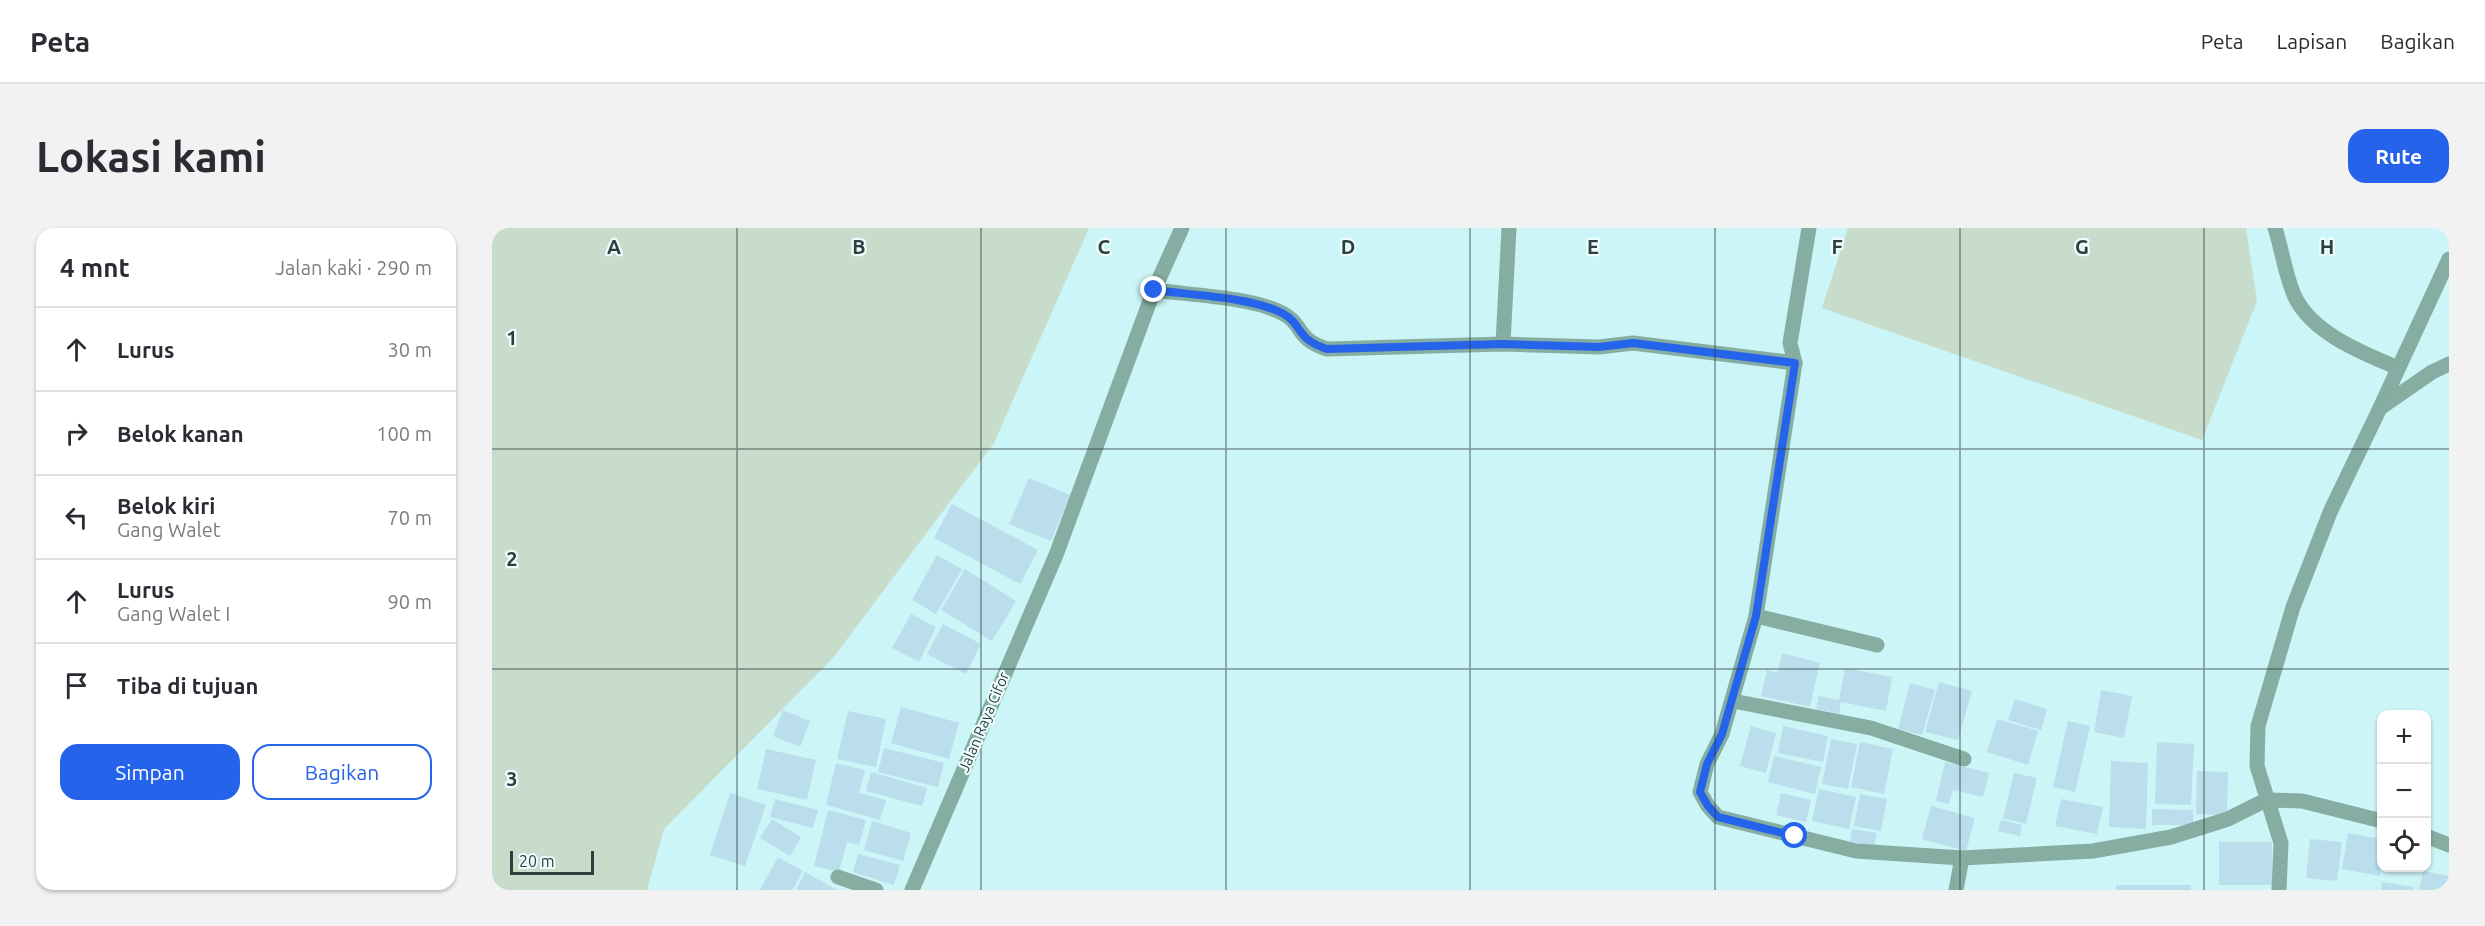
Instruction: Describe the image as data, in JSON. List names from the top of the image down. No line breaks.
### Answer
{"streets":{"street":["Jalan Raya Cifor"]},"scale_bar":"20 m","page":{"header":"Peta","nav":["Peta","Lapisan","Bagikan"],"buttons":["Rute",["Simpan","Bagikan"]],"title":"Lokasi kami","heading":["4 mnt","Jalan kaki · 290 m"],"list":[["Lurus","30 m"],["Belok kanan","100 m"],["Belok kiri","Gang Walet","70 m"],["Lurus","Gang Walet I","90 m"],"Tiba di tujuan"],"map_buttons":["+","−"],"scale":"20 m"},"grid":{"columns":["A","B","C","D","E","F","G","H"],"rows":["1","2","3"]}}
